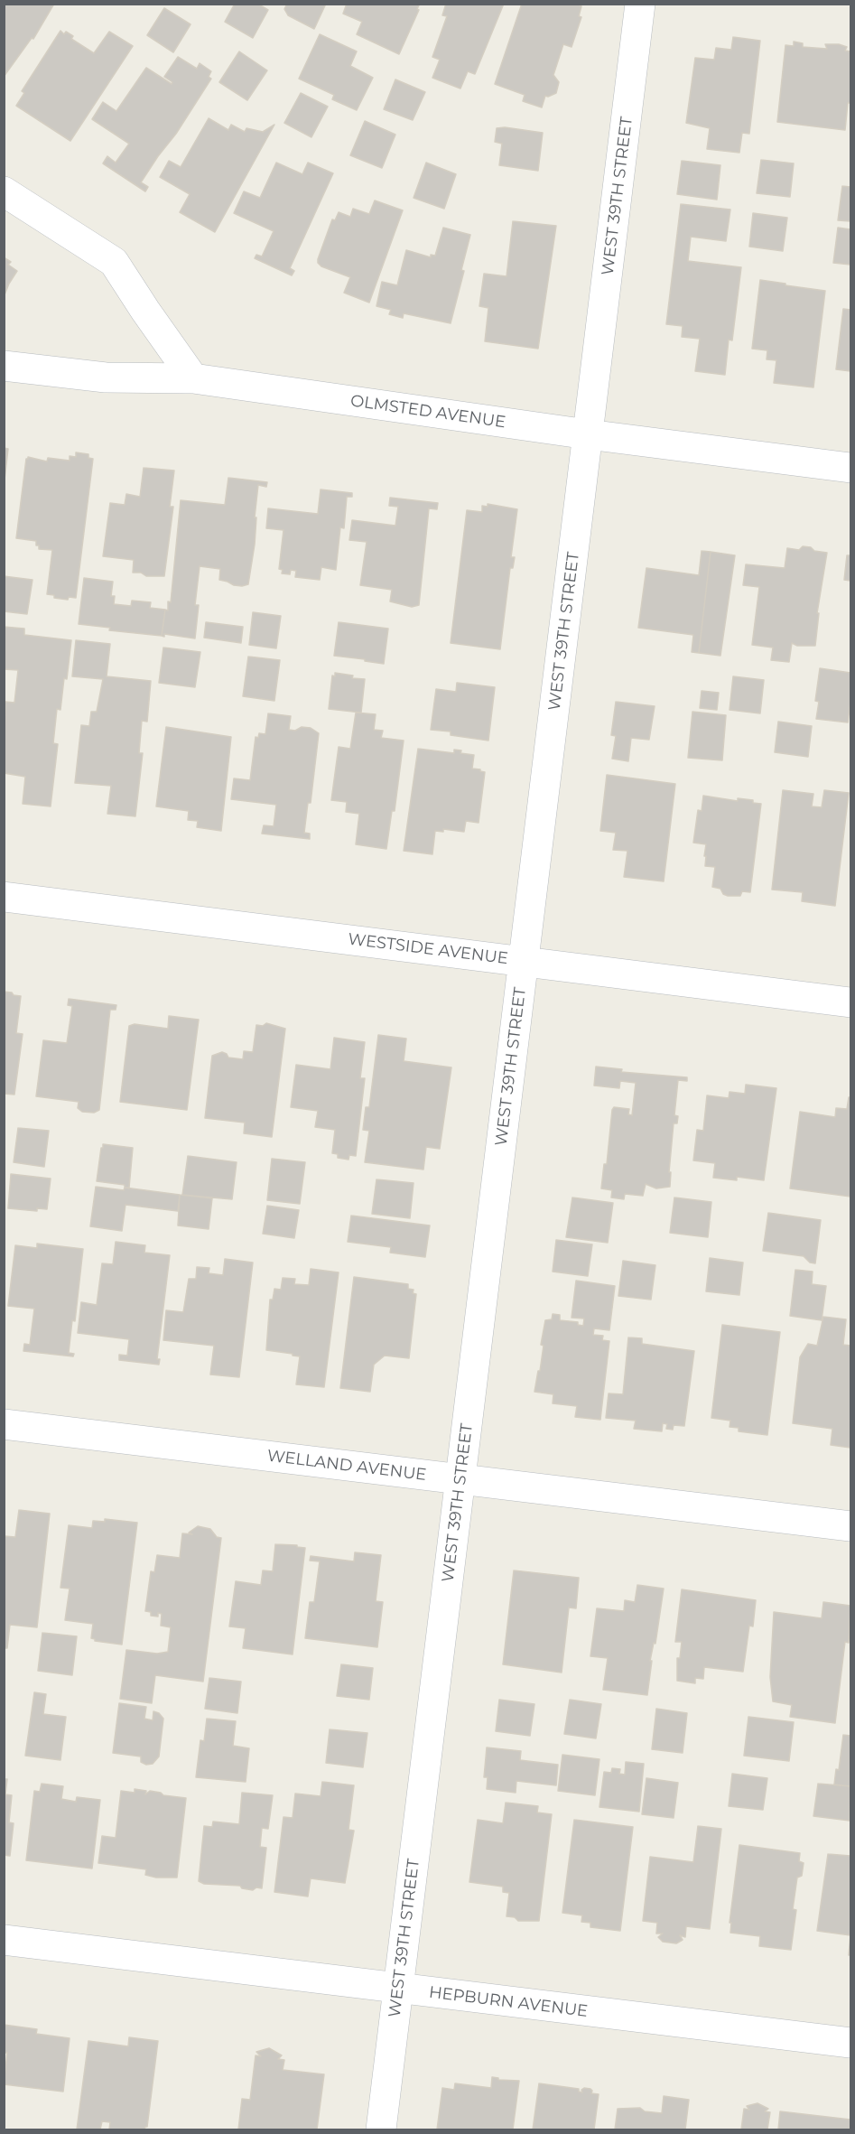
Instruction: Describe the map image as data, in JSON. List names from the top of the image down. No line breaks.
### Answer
{"streets":{"street":["WEST 39TH STREET","OLMSTED AVENUE","WESTSIDE AVENUE","WELLAND AVENUE","HEPBURN AVENUE"]},"crossings":[["WEST 39TH STREET","OLMSTED AVENUE"],["WEST 39TH STREET","WESTSIDE AVENUE"],["WEST 39TH STREET","WELLAND AVENUE"],["WEST 39TH STREET","HEPBURN AVENUE"]]}
